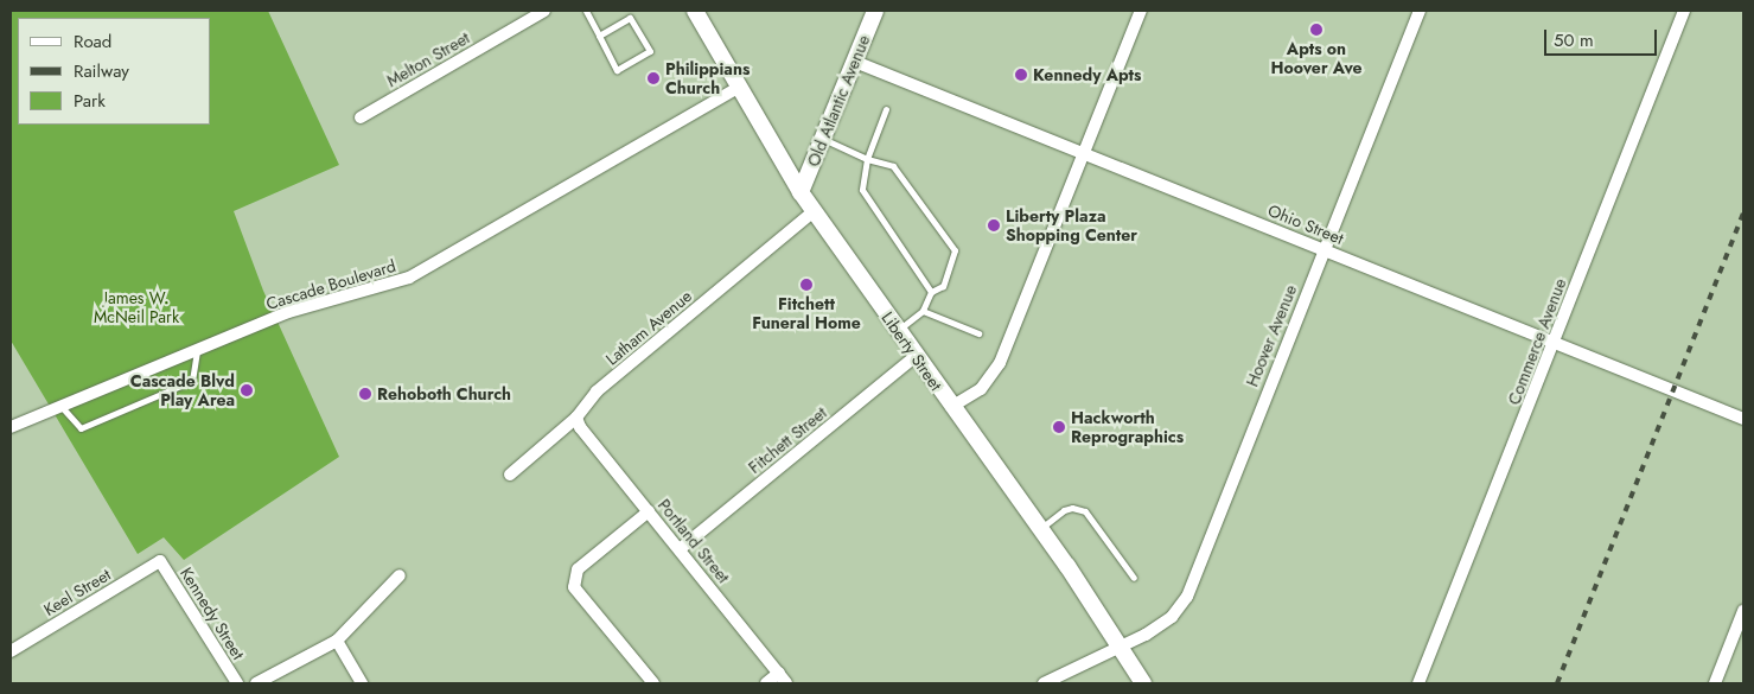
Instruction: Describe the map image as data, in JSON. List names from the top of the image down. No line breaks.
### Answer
{"streets":{"main road":["Old Atlantic Avenue","Liberty Street"],"street":["Melton Street","Ohio Street","Cascade Boulevard","Latham Avenue","Hoover Avenue","Commerce Avenue","Fitchett Street","Portland Street","Keel Street","Kennedy Street"]},"crossings":[["Old Atlantic Avenue","Ohio Street"],["Old Atlantic Avenue","Liberty Street"],["Ohio Street","Hoover Avenue"],["Ohio Street","Commerce Avenue"],["Cascade Boulevard","Liberty Street"],["Latham Avenue","Liberty Street"],["Latham Avenue","Portland Street"],["Hoover Avenue","Liberty Street"],["Liberty Street","Fitchett Street"],["Fitchett Street","Portland Street"],["Keel Street","Kennedy Street"]],"parks":["James W. McNeil Park"],"places":["Apts on Hoover Ave","Kennedy Apts","Philippians Church","Liberty Plaza Shopping Center","Fitchett Funeral Home","Cascade Blvd Play Area","Rehoboth Church","Hackworth Reprographics"],"legend":["Road","Railway","Park"],"scale_bar":"50 m"}
